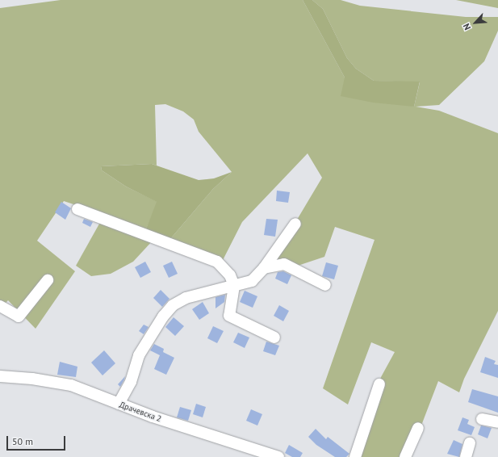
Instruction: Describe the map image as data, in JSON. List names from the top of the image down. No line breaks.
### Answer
{"streets":{"street":["Драчевска 2"]},"scale_bar":"50 m","north":"bottom left"}
